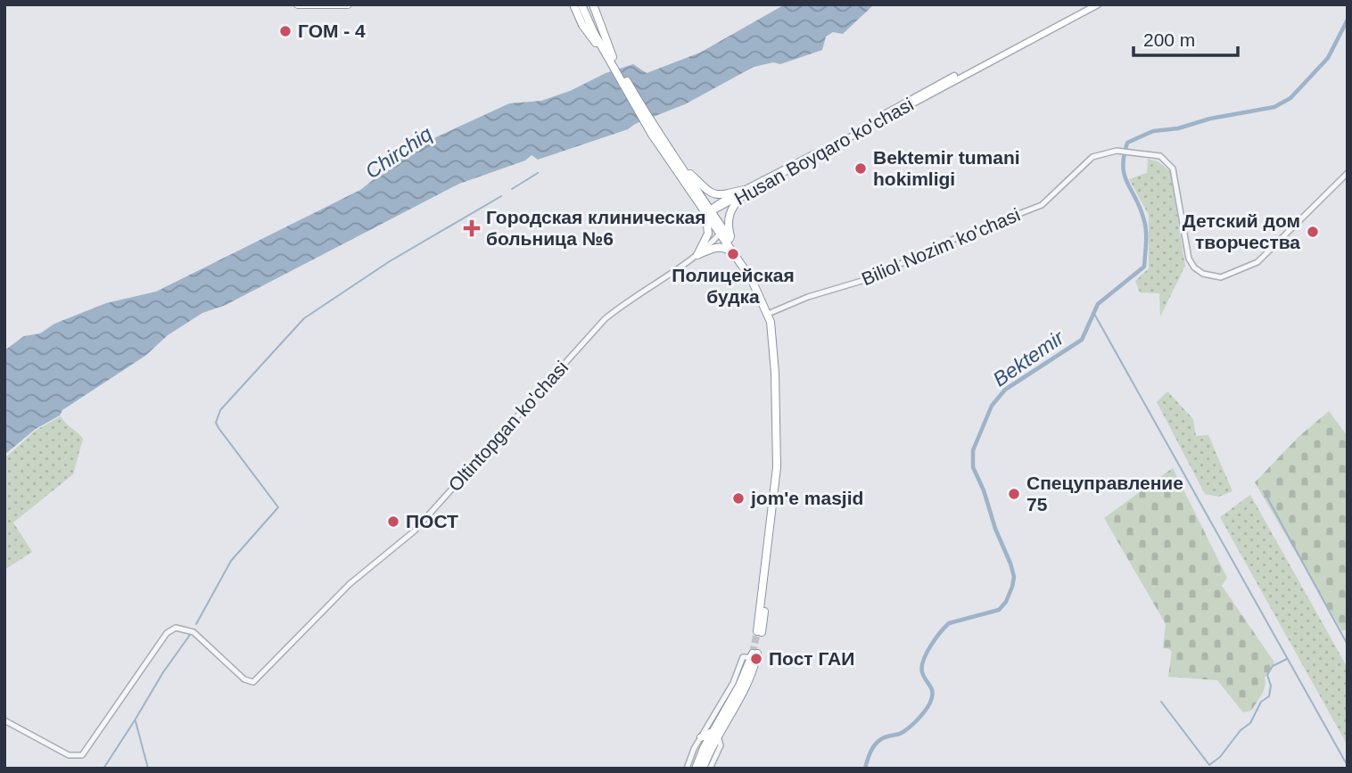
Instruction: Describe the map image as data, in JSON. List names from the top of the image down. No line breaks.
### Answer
{"streets":{"main road":["Husan Boyqaro ko'chasi"],"street":["Biliol Nozim ko'chasi","Oltintopgan ko'chasi"]},"water":["Chirchiq","Bektemir"],"places":{"other":["ГОМ - 4","Bektemir tumani hokimligi","Детcкий дом творчества","Полицейская будка","Спецуправление 75","jom'e masjid","ПОСТ","Пост ГАИ"],"health":["Городская клиническая больница №6"]},"scale_bar":"200 m"}
